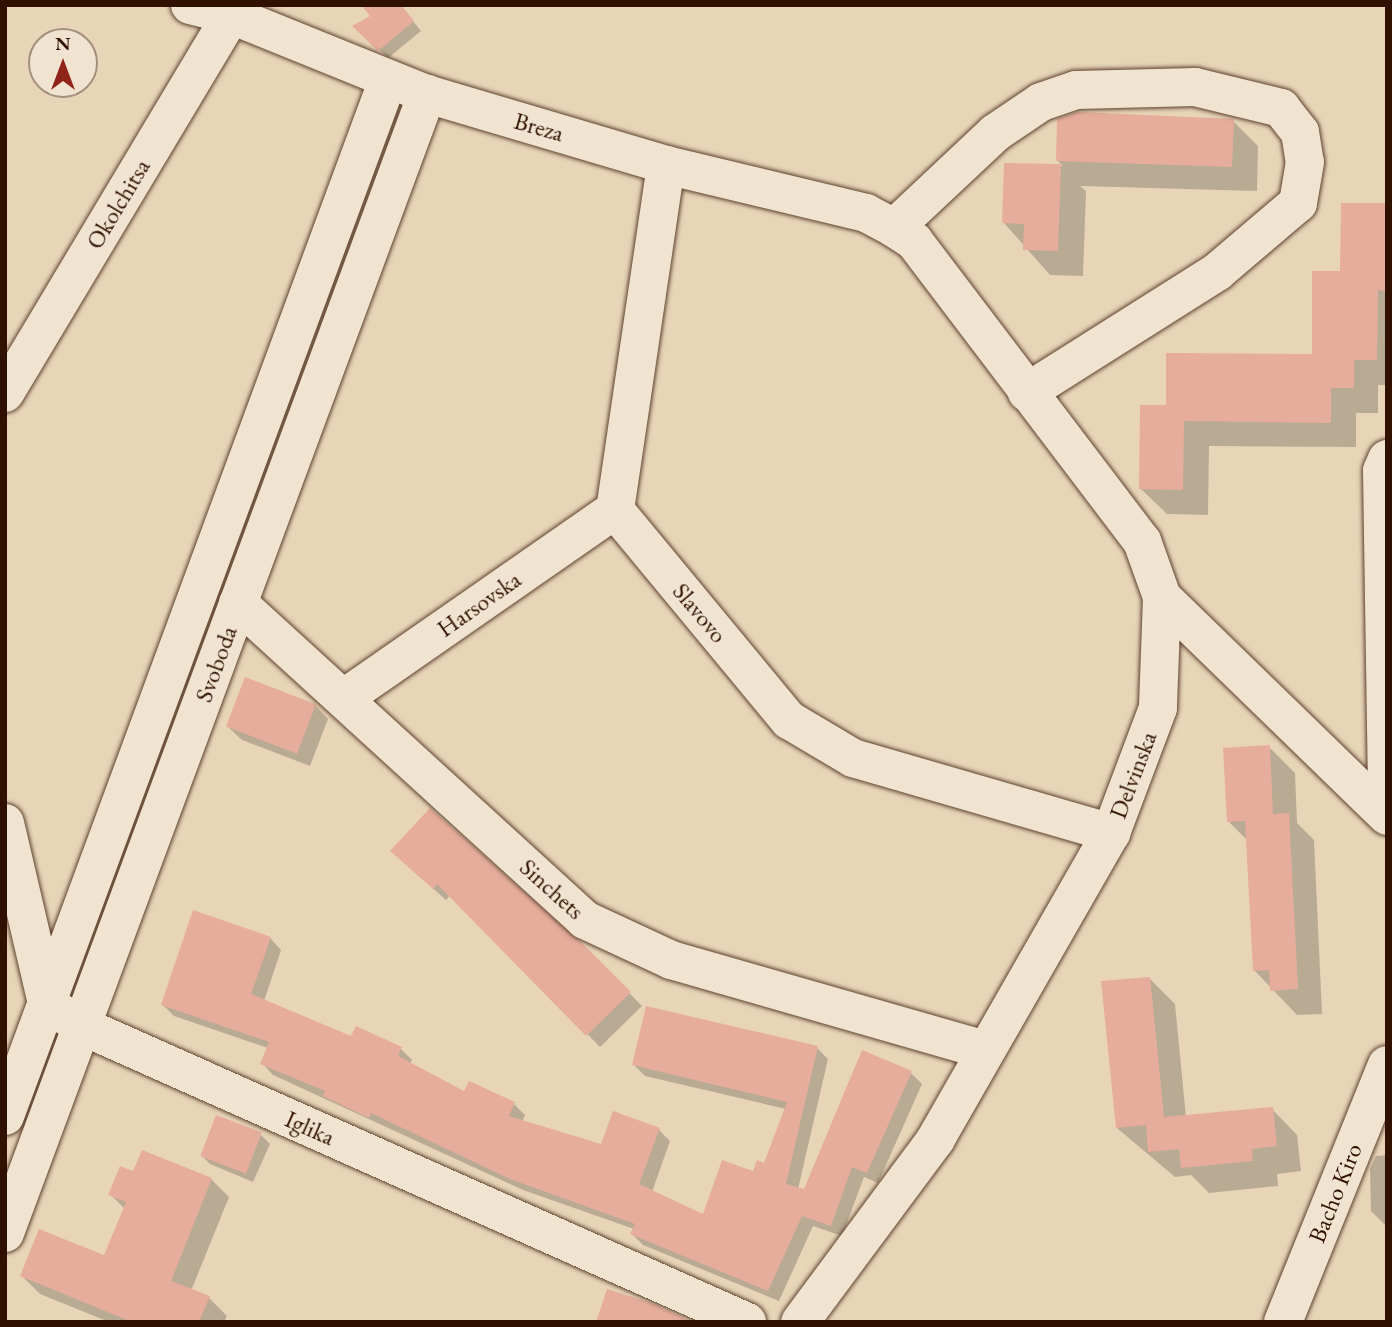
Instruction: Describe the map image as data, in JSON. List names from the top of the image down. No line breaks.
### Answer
{"streets":{"street":["Breza","Okolchitsa","Harsovska","Slavovo","Svoboda","Delvinska","Sinchets","Iglika","Bacho Kiro"]},"crossings":[["Breza","Okolchitsa"],["Breza","Svoboda"],["Breza","Delvinska"],["Harsovska","Slavovo"],["Harsovska","Sinchets"],["Slavovo","Delvinska"],["Svoboda","Sinchets"],["Svoboda","Iglika"],["Delvinska","Sinchets"]],"north":"top"}
